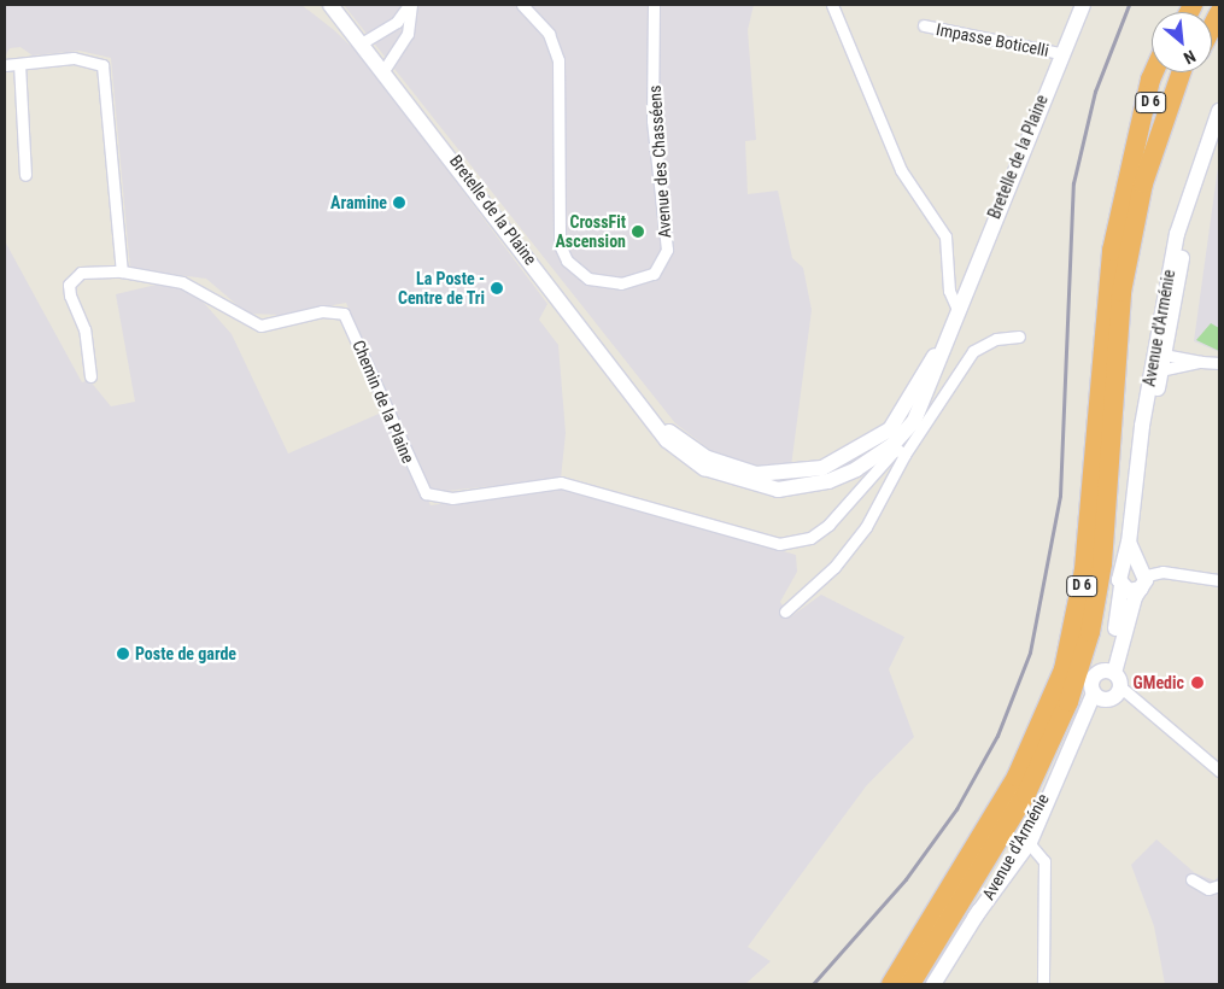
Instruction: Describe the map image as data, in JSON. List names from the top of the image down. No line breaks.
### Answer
{"streets":{"highway":["D 6"],"main road":["Bretelle de la Plaine","Avenue d'Arménie"],"street":["Impasse Boticelli","Avenue des Chasséens","Chemin de la Plaine"]},"crossings":[["Impasse Boticelli","Bretelle de la Plaine"],["Bretelle de la Plaine","Chemin de la Plaine"]],"places":["Aramine","CrossFit Ascension","La Poste - Centre de Tri","Poste de garde","GMedic"],"north":"bottom right"}
